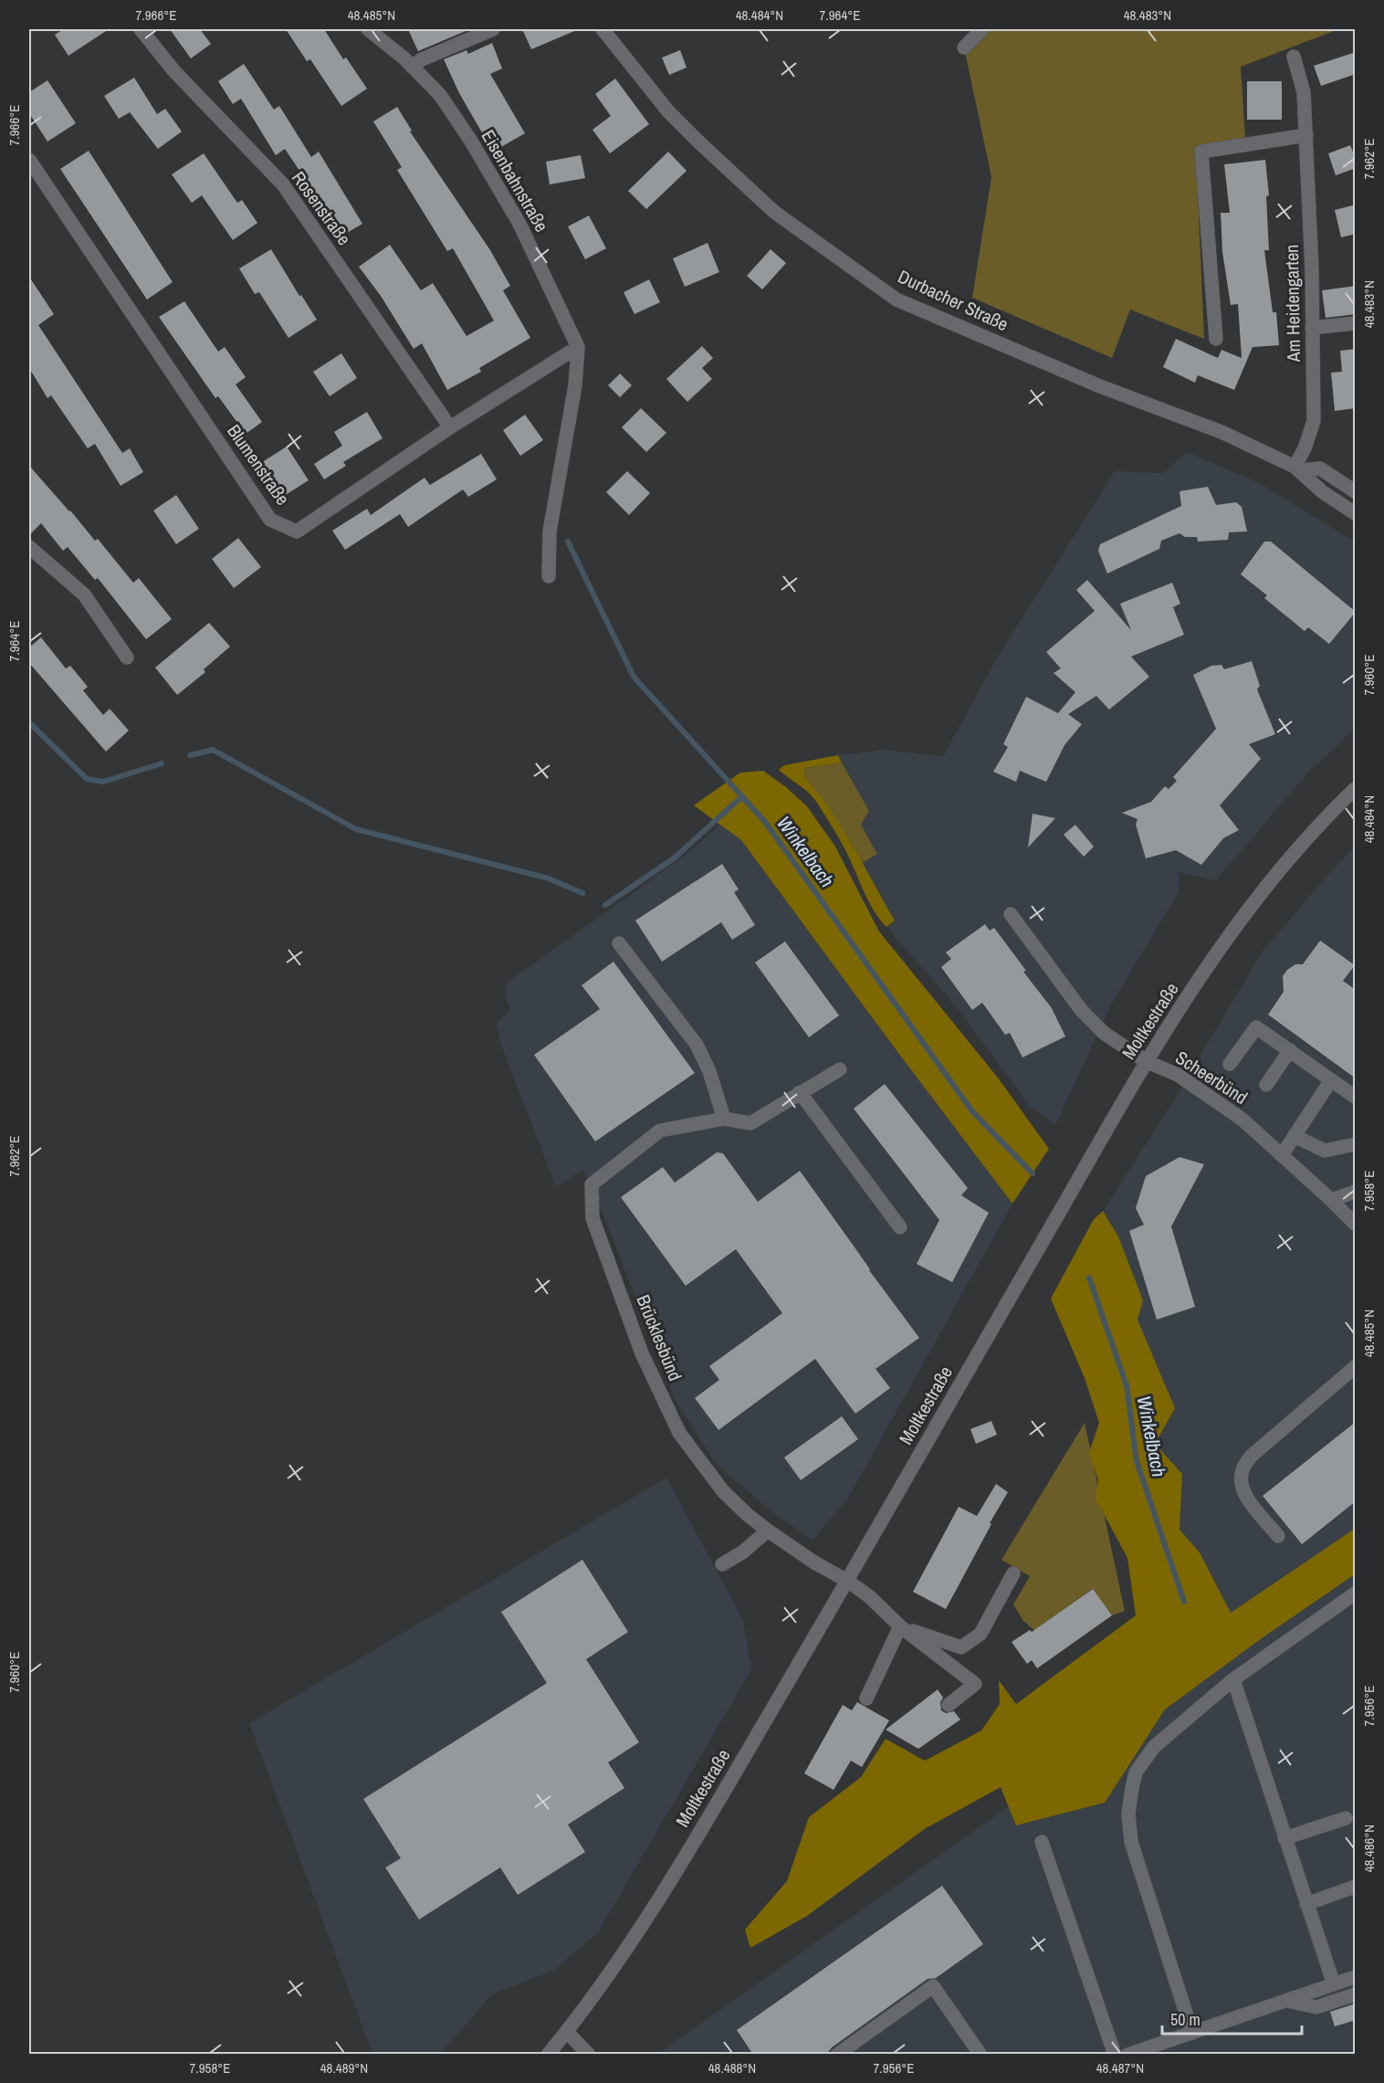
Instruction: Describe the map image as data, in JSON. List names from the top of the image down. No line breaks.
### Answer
{"streets":{"street":["Eisenbahnstraße","Rosenstraße","Durbacher Straße","Am Heidengarten","Blumenstraße","Moltkestraße","Scheerbünd","Brücklesbünd"]},"crossings":[["Eisenbahnstraße","Blumenstraße"],["Rosenstraße","Blumenstraße"],["Durbacher Straße","Am Heidengarten"],["Moltkestraße","Scheerbünd"],["Moltkestraße","Brücklesbünd"]],"water":["Winkelbach"],"scale_bar":"50 m","coordinates":["7.966°E","48.485°N","48.484°N","7.964°E","48.483°N","7.962°E","7.960°E","7.958°E","7.956°E","48.486°N","48.489°N","48.488°N","48.487°N"]}
